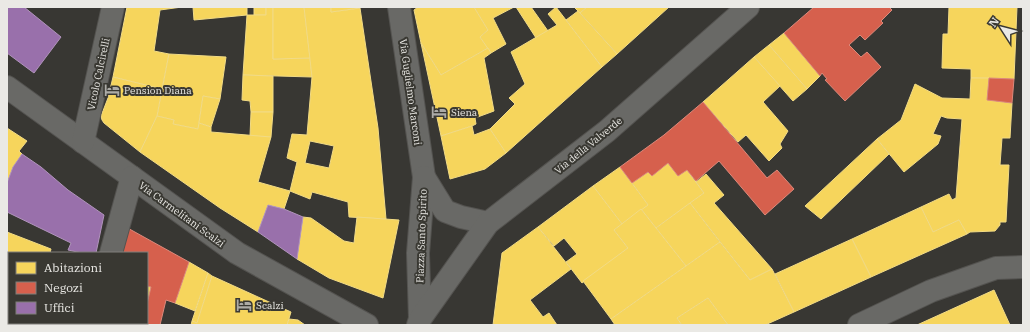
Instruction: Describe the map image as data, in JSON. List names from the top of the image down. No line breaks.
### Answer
{"streets":{"street":["Vicolo Calcirelli","Via Guglielmo Marconi","Via della Valverde","Via Carmelitani Scalzi","Piazza Santo Spirito"]},"crossings":[["Vicolo Calcirelli","Via Carmelitani Scalzi"],["Via Guglielmo Marconi","Piazza Santo Spirito"],["Via della Valverde","Piazza Santo Spirito"]],"places":{"hotel":["Pension Diana","Siena","Scalzi"]},"legend":["Abitazioni","Negozi","Uffici"],"north":"top left"}
